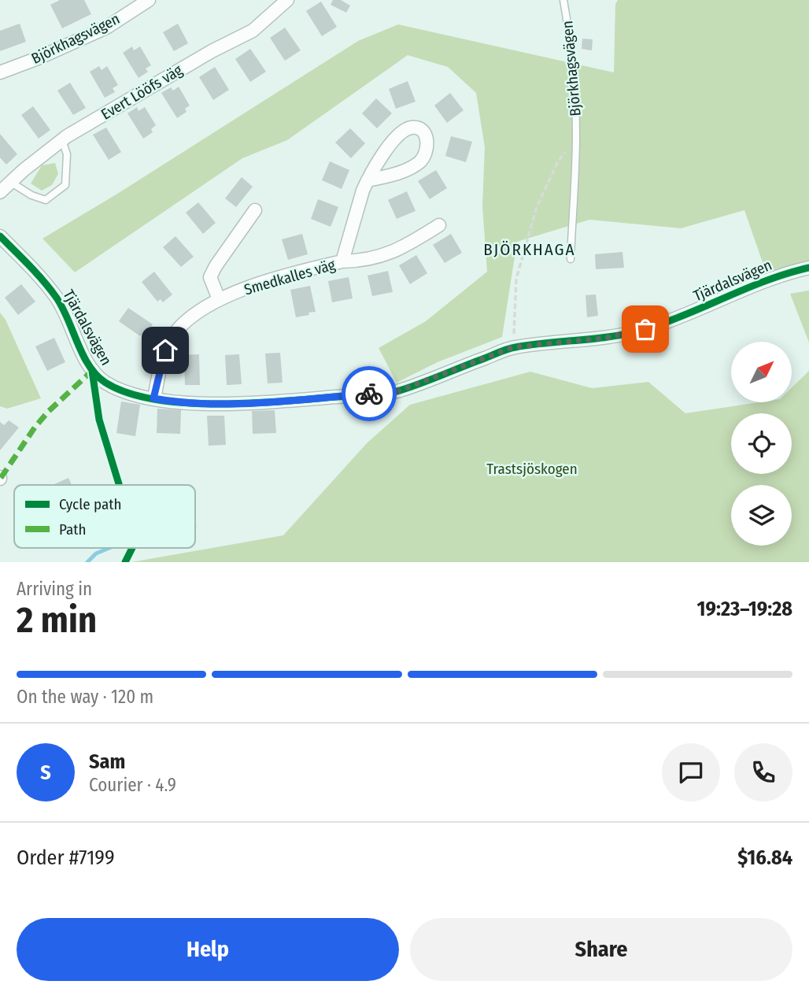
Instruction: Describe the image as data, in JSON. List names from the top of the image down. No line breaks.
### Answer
{"streets":{"street":["Björkhagsvägen","Evert Lööfs väg","Smedkalles väg","Tjärdalsvägen"]},"crossings":[["Smedkalles väg","Tjärdalsvägen"]],"districts":["BJÖRKHAGA"],"parks":["Trastsjöskogen"],"legend":["Cycle path","Path"],"north":"top right","page":{"heading":["2 min","Arriving in","19:23–19:28"],"panel":["Sam","Courier · 4.9","Order #7199","$16.84"],"bar":"On the way · 120 m","round":"S","buttons":["Help","Share"]}}
